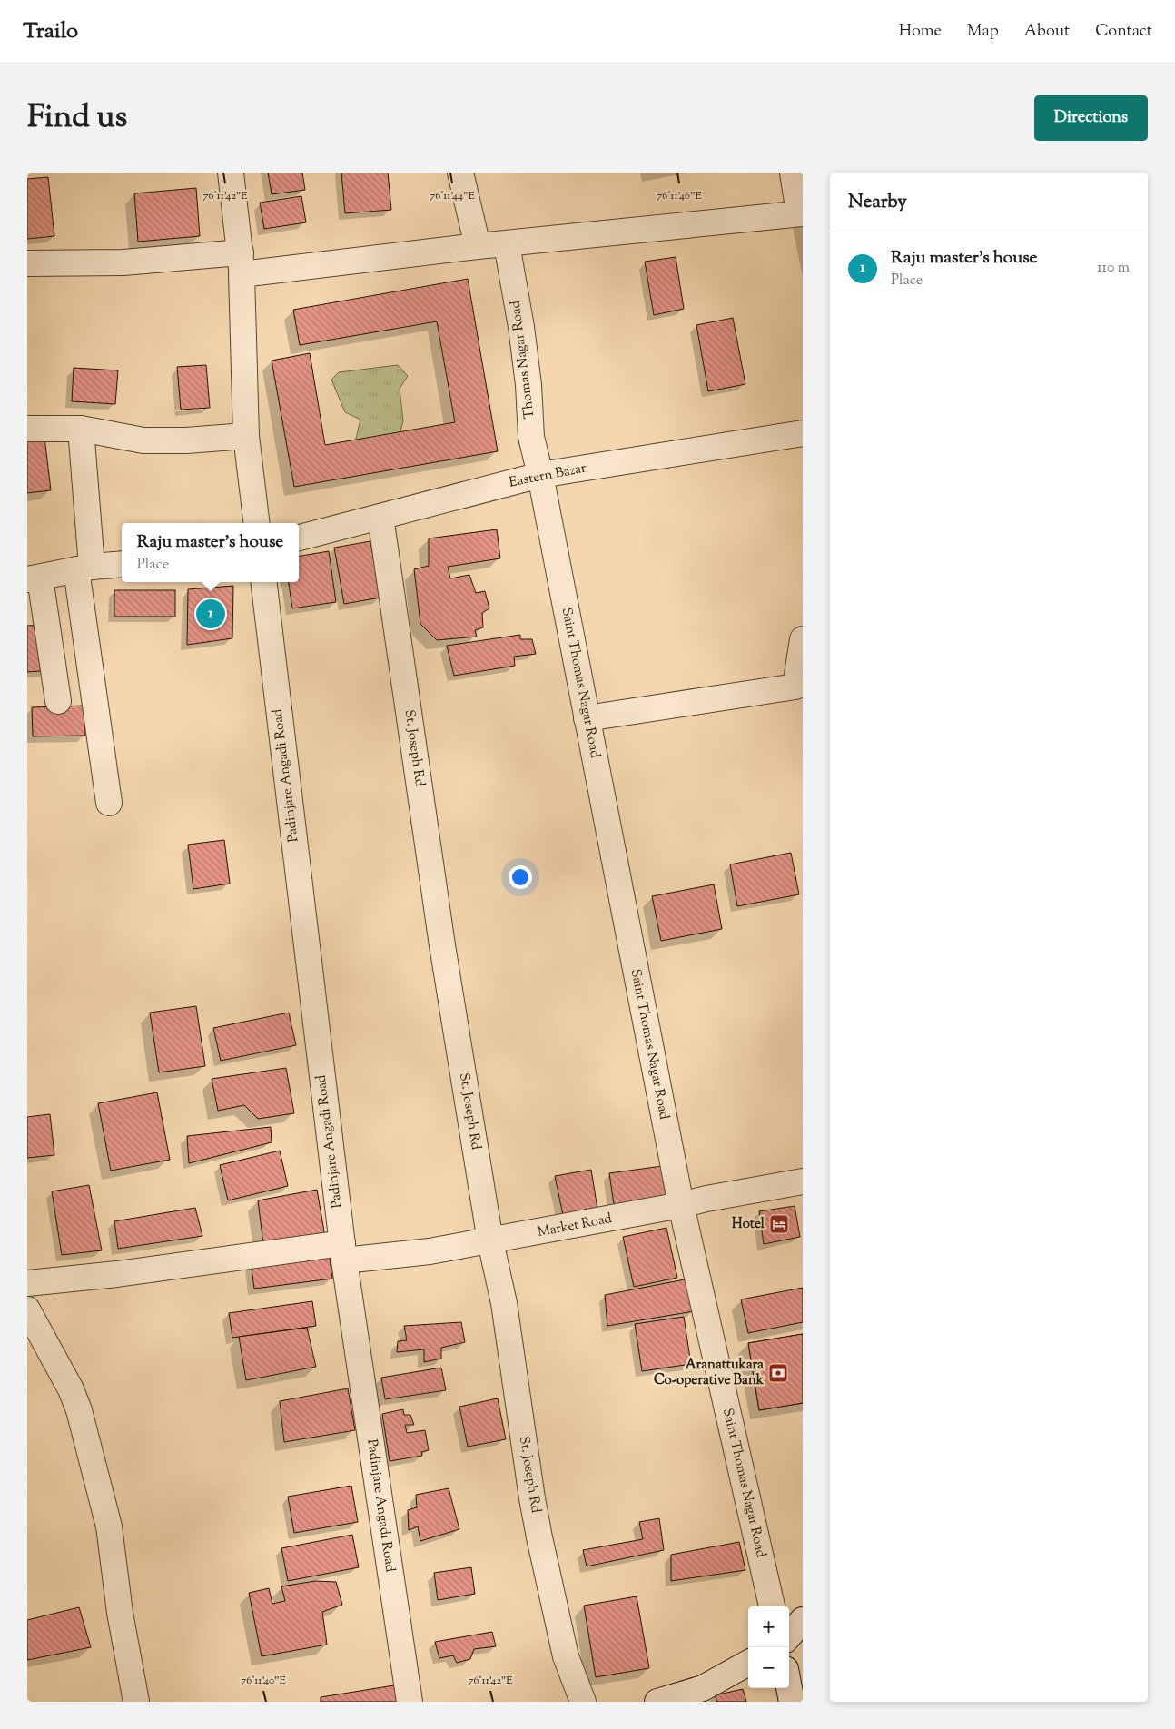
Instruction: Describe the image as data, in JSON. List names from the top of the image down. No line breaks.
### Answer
{"streets":{"street":["Thomas Nagar Road","Eastern Bazar","Saint Thomas Nagar Road","St. Joseph Rd","Padinjare Angadi Road","Market Road"]},"crossings":[["Thomas Nagar Road","Eastern Bazar"],["Thomas Nagar Road","Saint Thomas Nagar Road"],["Eastern Bazar","Saint Thomas Nagar Road"],["Eastern Bazar","St. Joseph Rd"],["Saint Thomas Nagar Road","Market Road"],["St. Joseph Rd","Market Road"],["Padinjare Angadi Road","Market Road"]],"places":{"hotel":["Hotel"],"bank":["Aranattukara Co-operative Bank"]},"page":{"header":"Trailo","nav":["Home","Map","About","Contact"],"title":"Find us","buttons":"Directions","heading":"Nearby","list":[{"mark":"1","name":"Raju master's house","note":"Place","value":"110 m"}],"popup":["Raju master's house","Place"],"pins":"1","map_buttons":["+","−"]},"coordinates":["76°11'42\"E","76°11'44\"E","76°11'46\"E","76°11'40\"E"]}
